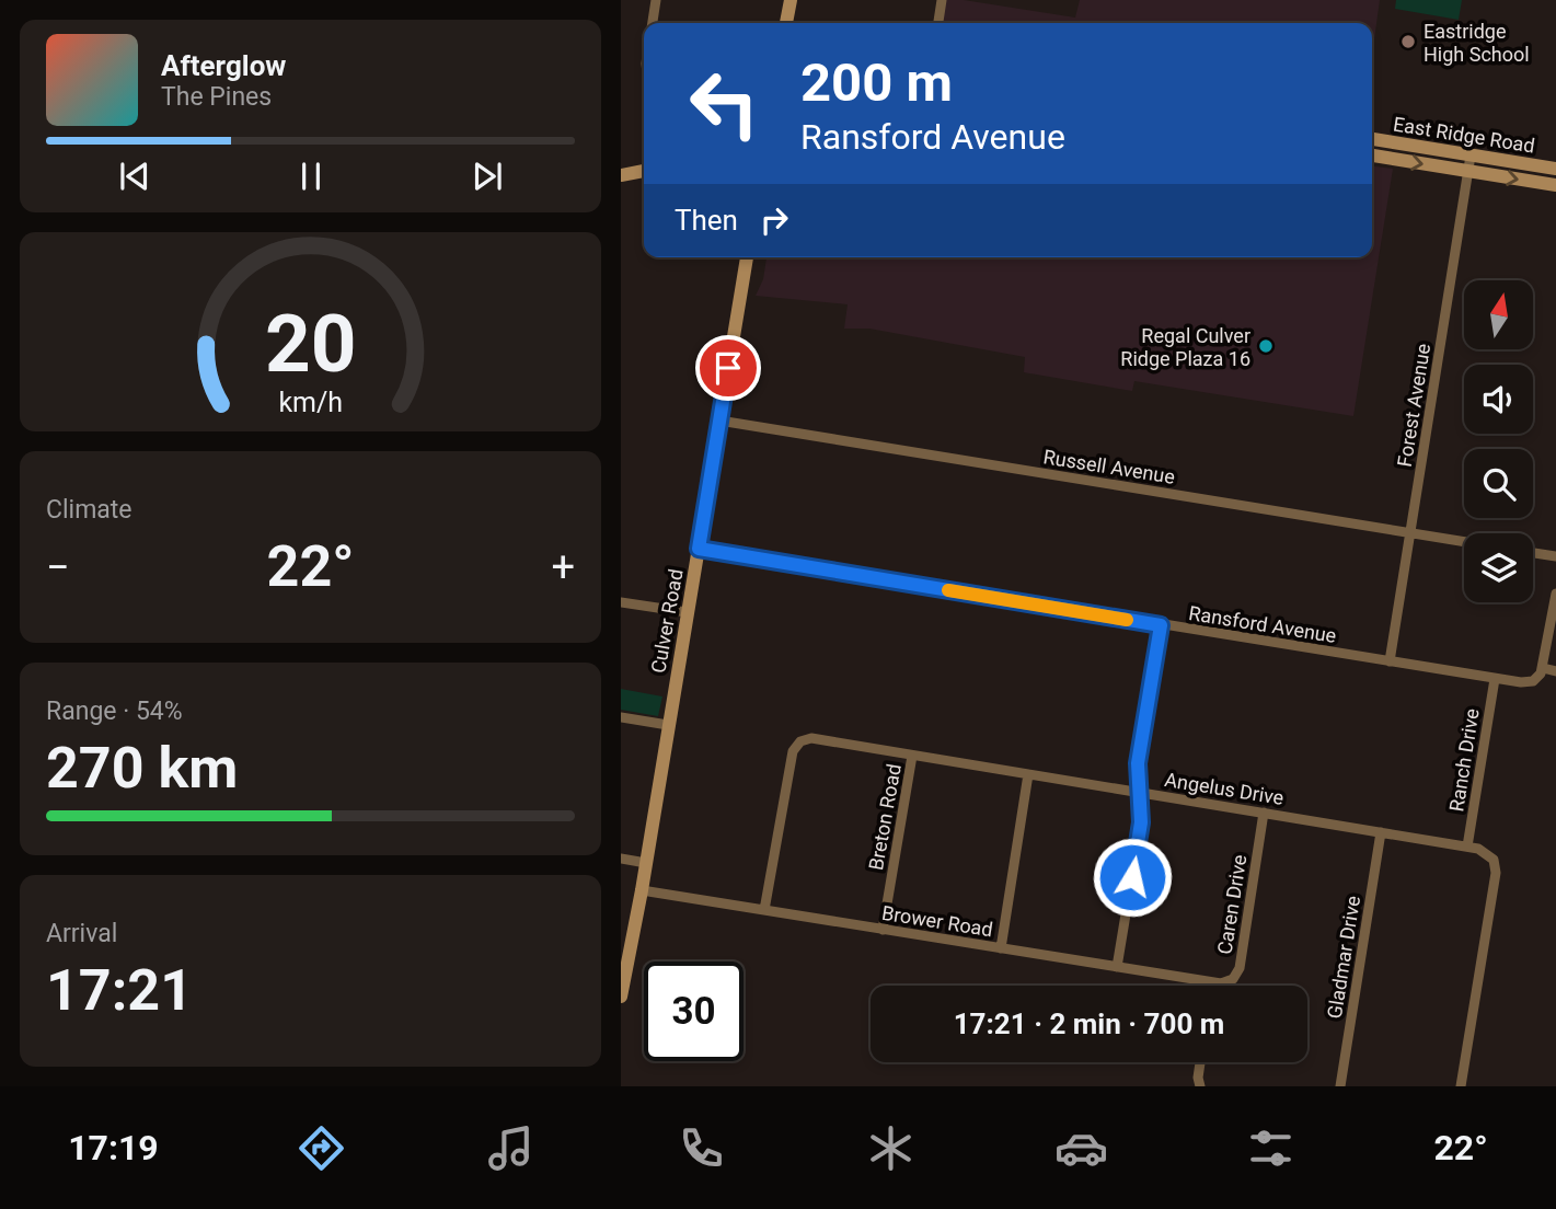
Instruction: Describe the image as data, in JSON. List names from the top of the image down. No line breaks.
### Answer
{"streets":{"main road":["East Ridge Road","Culver Road"],"street":["Forest Avenue","Russell Avenue","Ransford Avenue","Ranch Drive","Angelus Drive","Breton Road","Caren Drive","Brower Road","Gladmar Drive"]},"crossings":[["East Ridge Road","Forest Avenue"],["Forest Avenue","Russell Avenue"],["Forest Avenue","Ransford Avenue"],["Russell Avenue","Culver Road"],["Culver Road","Ransford Avenue"],["Culver Road","Brower Road"],["Ransford Avenue","Ranch Drive"],["Ranch Drive","Angelus Drive"],["Angelus Drive","Breton Road"],["Angelus Drive","Caren Drive"],["Angelus Drive","Brower Road"],["Angelus Drive","Gladmar Drive"],["Breton Road","Brower Road"],["Caren Drive","Brower Road"]],"places":["Eastridge High School","Regal Culver Ridge Plaza 16"],"north":"top","page":{"turn":["200 m","Ransford Avenue"],"song":["Afterglow","The Pines"],"then":"Then","tile":["Climate",["Range · 54%","270 km"],["Arrival","17:21"]],"heat":["−","22°","+"],"limit":"30","trip":"17:21 · 2 min · 700 m","tabs":["17:19","22°"],"gauge":["20","km/h"]}}
